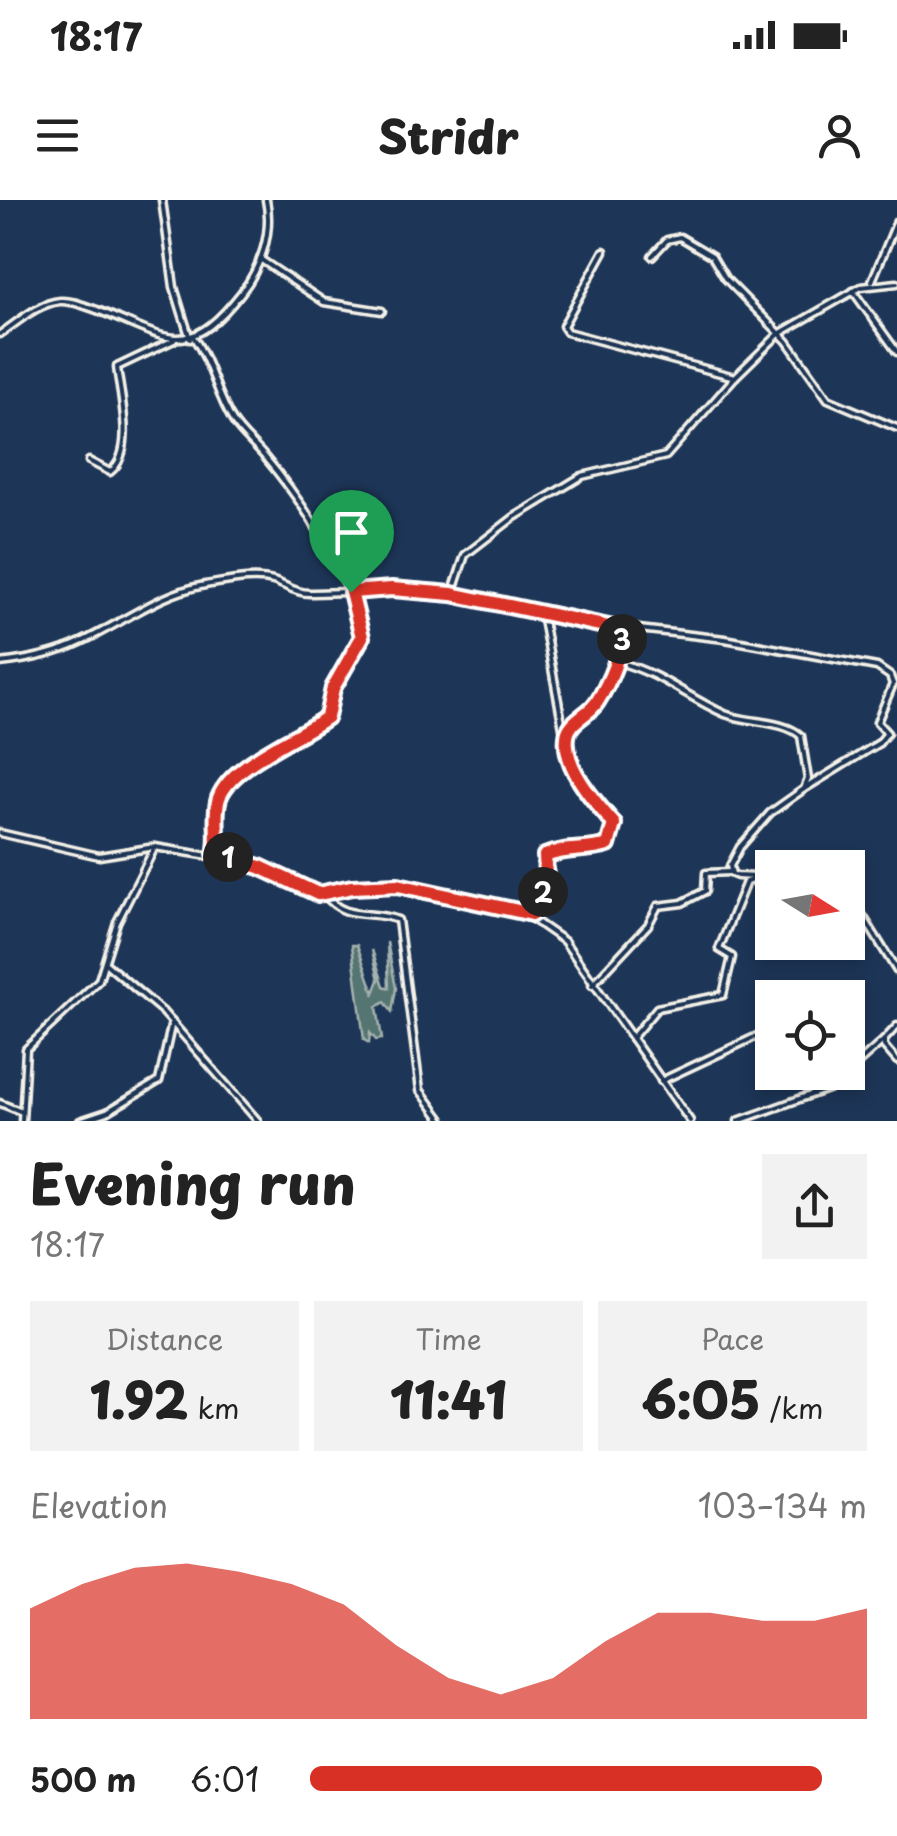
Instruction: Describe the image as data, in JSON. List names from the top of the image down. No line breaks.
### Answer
{"north":"right","page":{"status":"18:17","header":"Stridr","pins":["3","1","2"],"heading":["Evening run","18:17"],"stats":[["Distance","1.92 km"],["Time","11:41"],["Pace","6:05 /km"]],"chart":["Elevation","103–134 m"],"list":[{"name":"500 m","note":"6:01"}]}}
